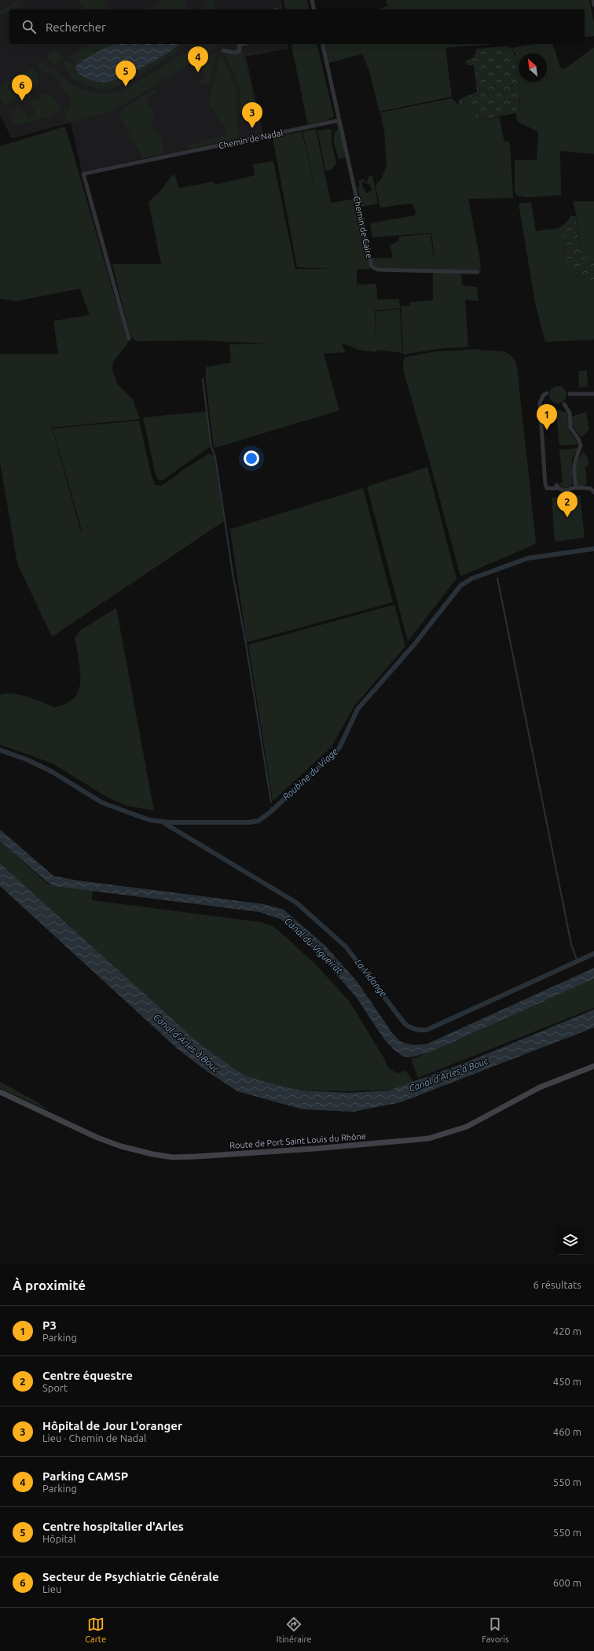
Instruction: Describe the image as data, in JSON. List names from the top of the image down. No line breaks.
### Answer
{"streets":{"main road":["Route de Port Saint Louis du Rhône"],"street":["Chemin de Nadal","Chemin de Caire"]},"crossings":[["Chemin de Nadal","Chemin de Caire"]],"water":["Roubine du Viage","Canal du Vigueirat","La Vidange","Canal d'Arles à Bouc"],"north":"top left","page":{"search":"Rechercher","pins":["4","5","6","3","1","2"],"heading":["À proximité","6 résultats"],"list":[{"mark":"1","name":"P3","note":"Parking","value":"420 m"},{"mark":"2","name":"Centre équestre","note":"Sport","value":"450 m"},{"mark":"3","name":"Hôpital de Jour L'oranger","note":"Lieu · Chemin de Nadal","value":"460 m"},{"mark":"4","name":"Parking CAMSP","note":"Parking","value":"550 m"},{"mark":"5","name":"Centre hospitalier d'Arles","note":"Hôpital","value":"550 m"},{"mark":"6","name":"Secteur de Psychiatrie Générale","note":"Lieu","value":"600 m"}],"nav":["Carte","Itinéraire","Favoris"]}}
